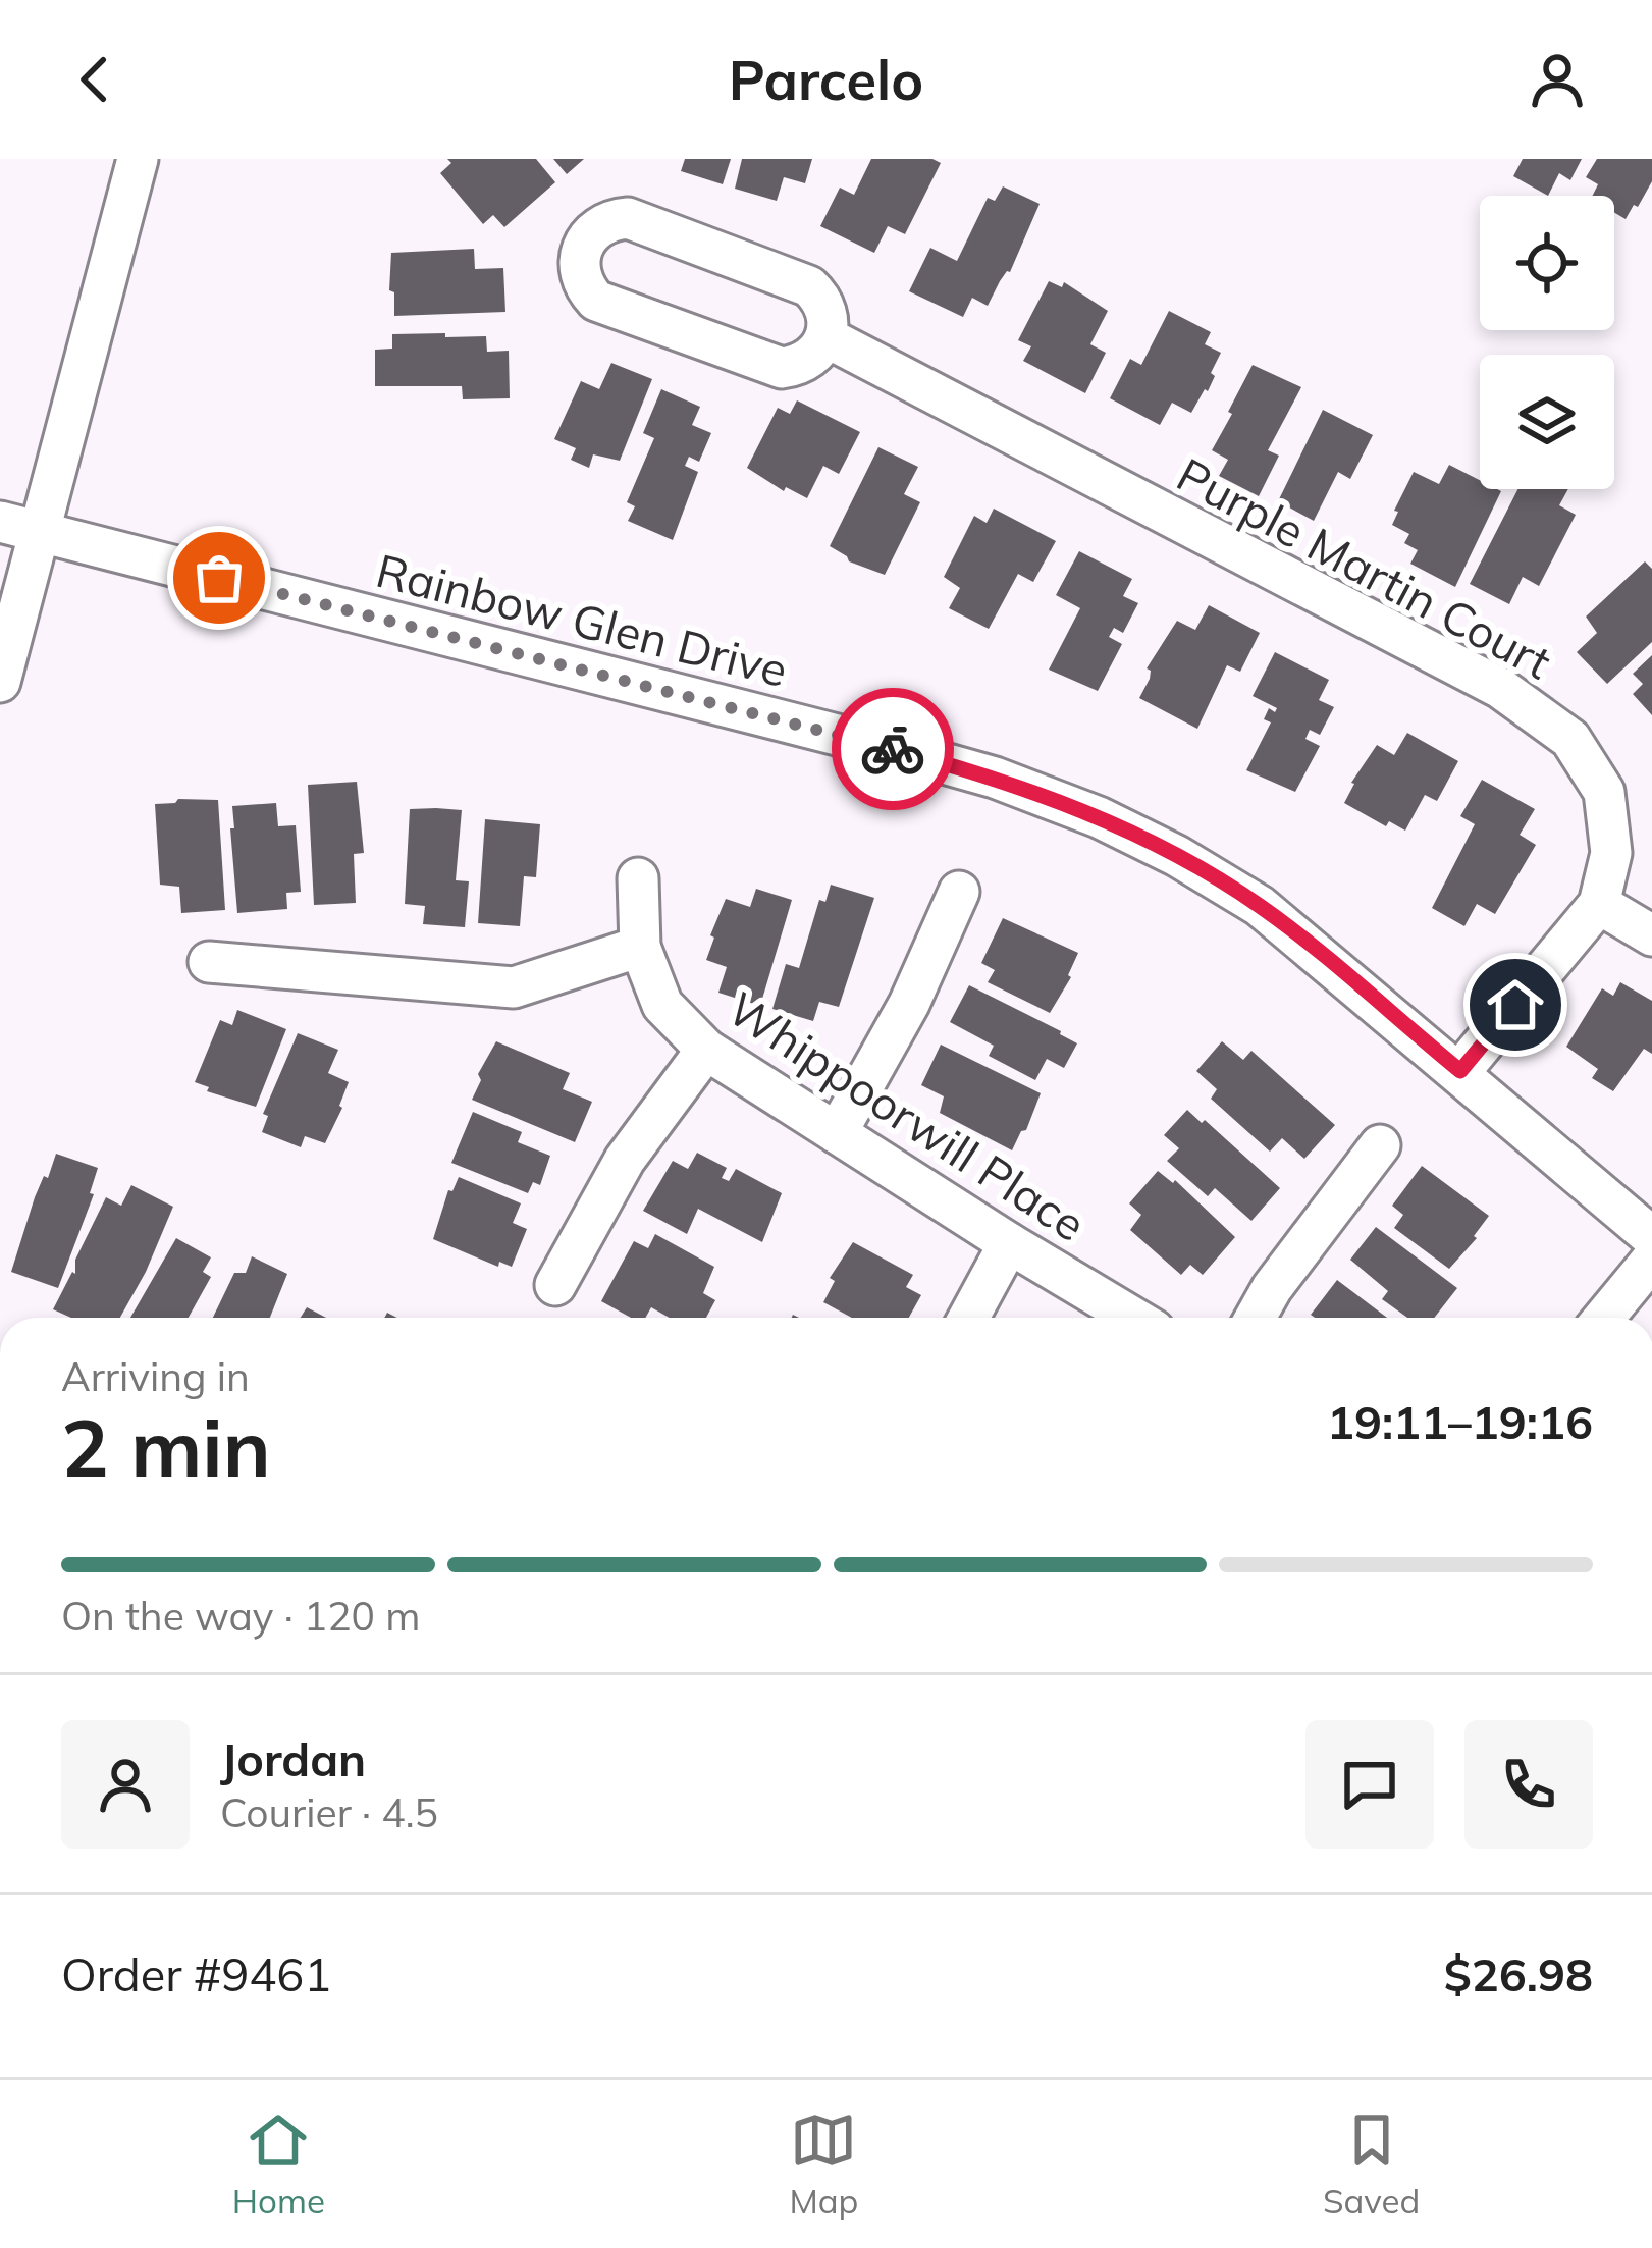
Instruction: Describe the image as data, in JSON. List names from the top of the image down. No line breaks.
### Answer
{"streets":{"street":["Purple Martin Court","Rainbow Glen Drive","Whippoorwill Place"]},"crossings":[["Purple Martin Court","Rainbow Glen Drive"]],"page":{"header":"Parcelo","heading":["2 min","Arriving in","19:11–19:16"],"panel":["Jordan","Courier · 4.5","Order #9461","$26.98"],"bar":"On the way · 120 m","tabs":["Home","Map","Saved"]}}
